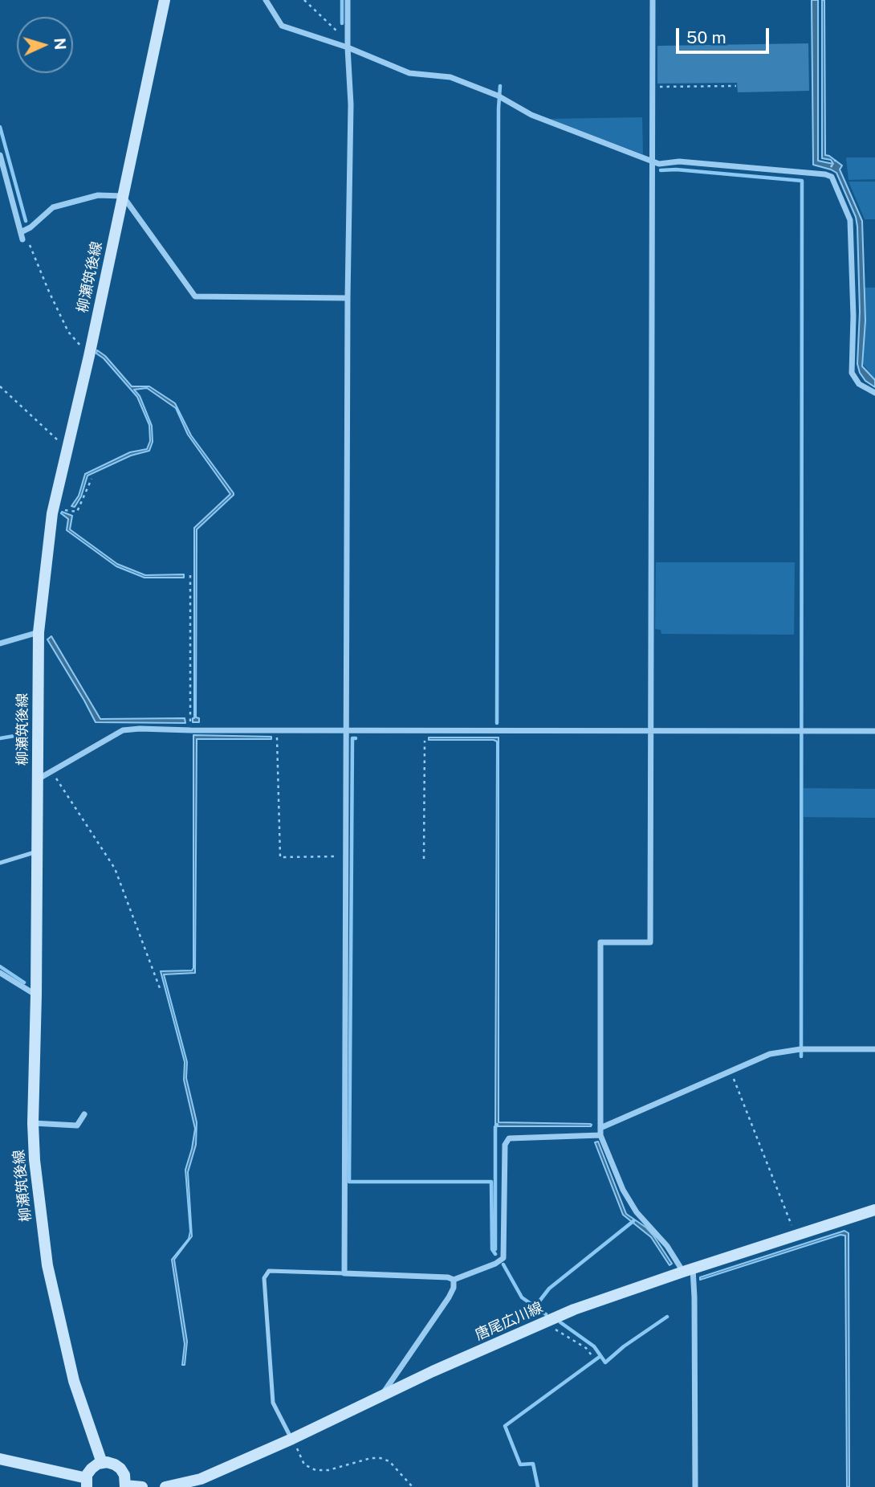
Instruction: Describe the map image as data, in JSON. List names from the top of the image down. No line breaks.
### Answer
{"streets":{"main road":["柳瀬筑後線","唐尾広川線"]},"scale_bar":"50 m","north":"right"}
